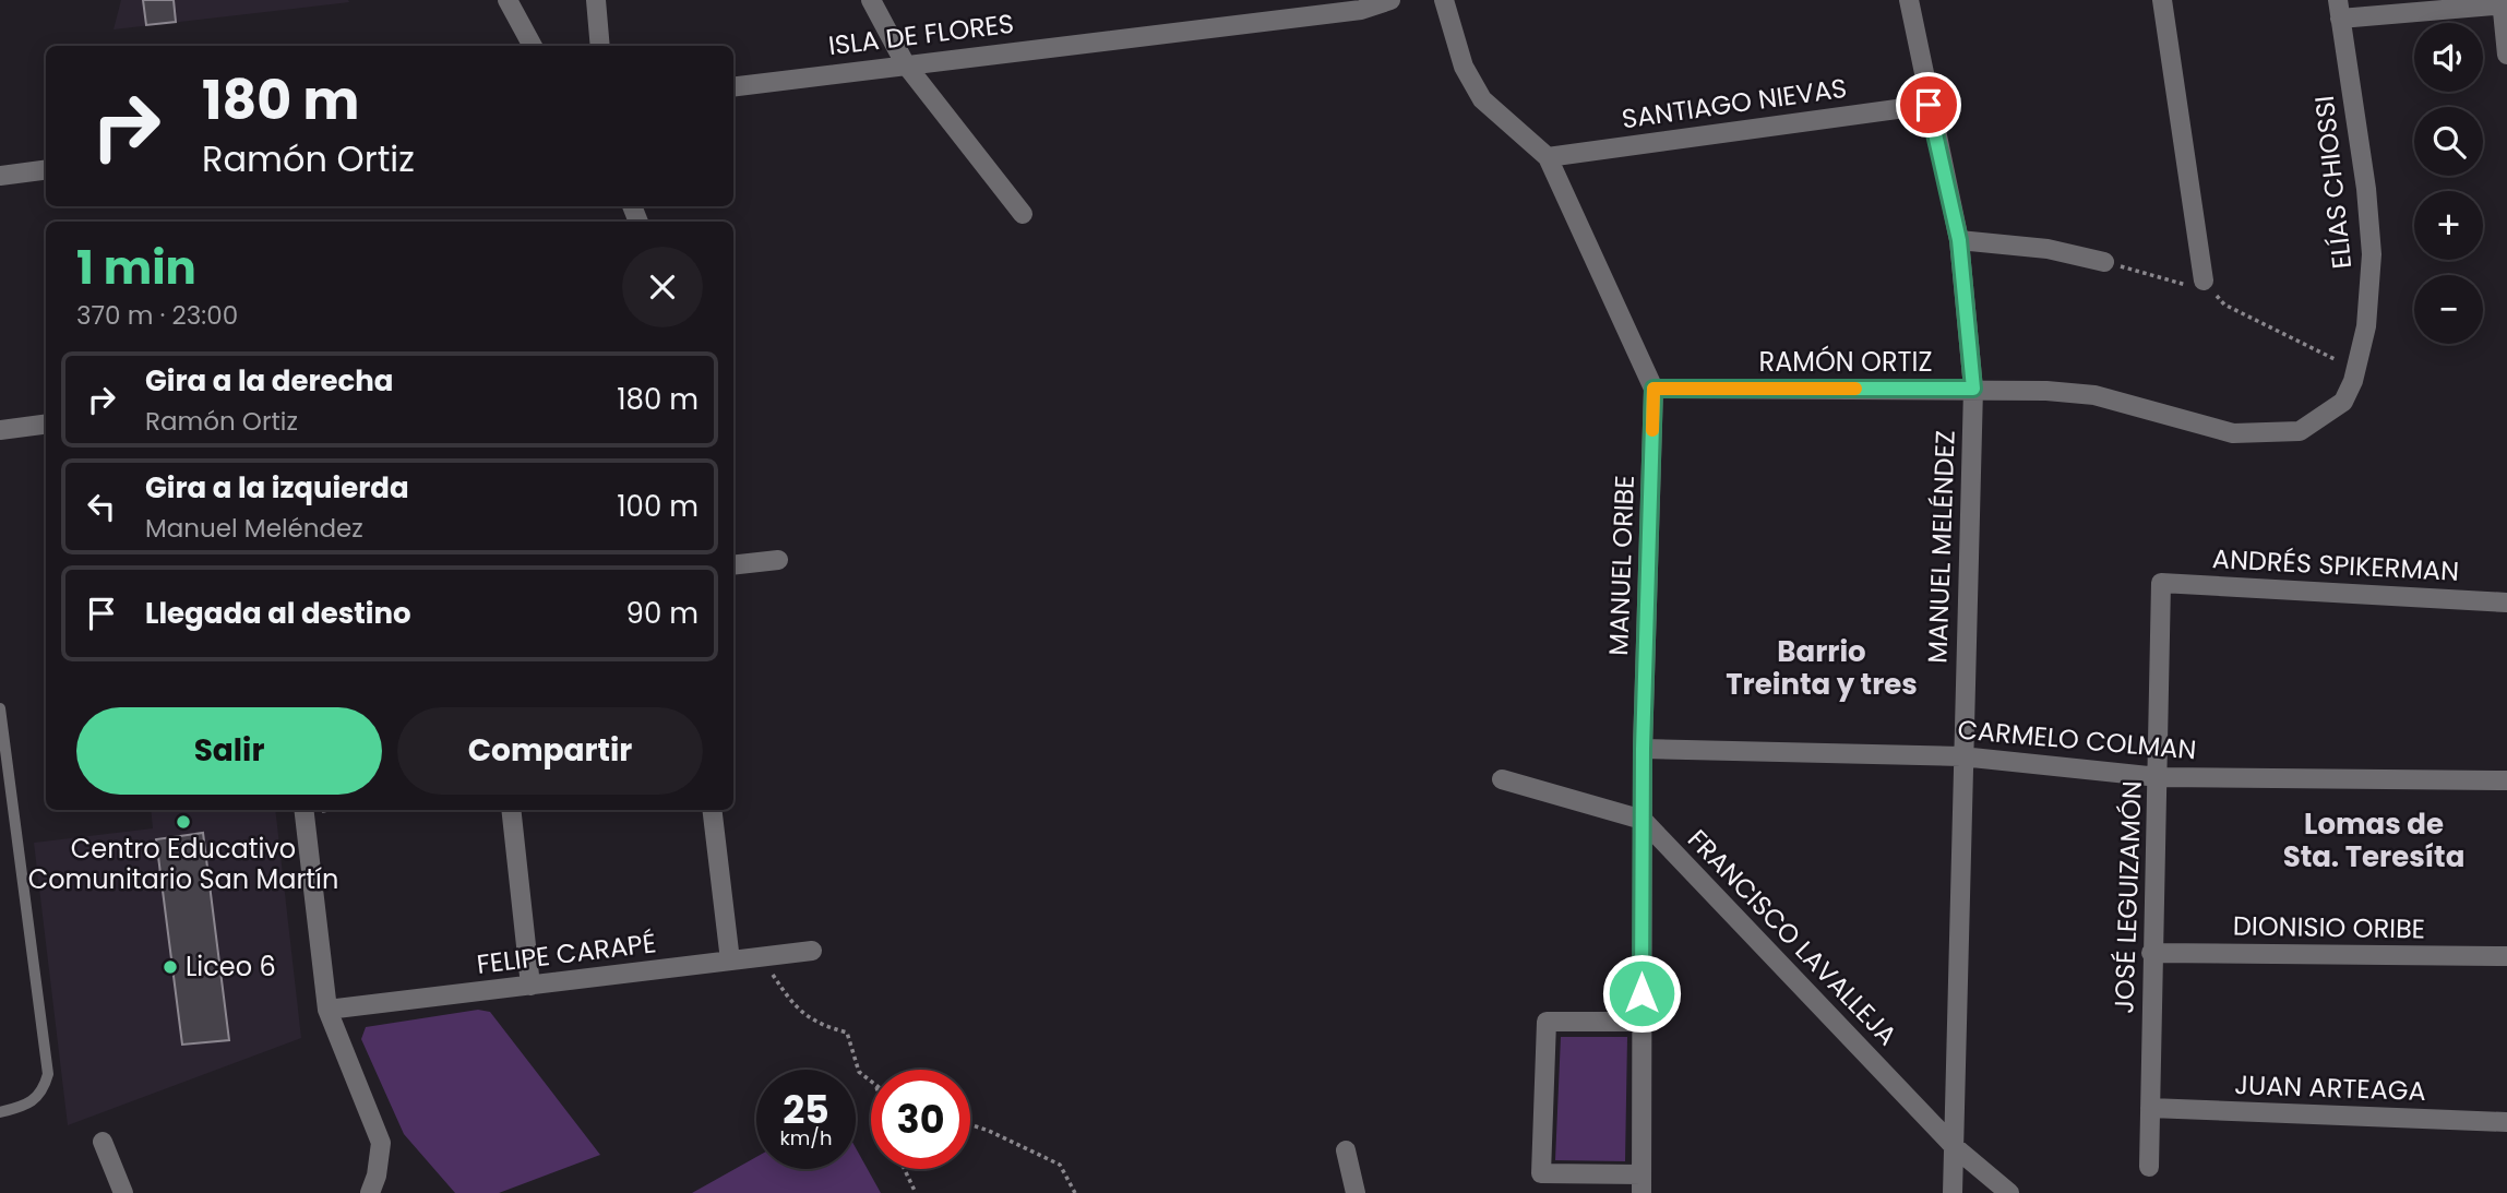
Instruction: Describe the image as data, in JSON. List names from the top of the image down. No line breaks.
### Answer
{"streets":{"street":["ISLA DE FLORES","SANTIAGO NIEVAS","ELÍAS CHIOSSI","RAMÓN ORTIZ","MANUEL MELÉNDEZ","MANUEL ORIBE","ANDRÉS SPIKERMAN","CARMELO COLMAN","JOSÉ LEGUIZAMÓN","DIONISIO ORIBE","FRANCISCO LAVALLEJA","FELIPE CARAPÉ","JUAN ARTEAGA"]},"crossings":[["SANTIAGO NIEVAS","MANUEL MELÉNDEZ"],["SANTIAGO NIEVAS","MANUEL ORIBE"],["ELÍAS CHIOSSI","RAMÓN ORTIZ"],["RAMÓN ORTIZ","MANUEL MELÉNDEZ"],["RAMÓN ORTIZ","MANUEL ORIBE"],["MANUEL MELÉNDEZ","CARMELO COLMAN"],["MANUEL MELÉNDEZ","FRANCISCO LAVALLEJA"],["MANUEL ORIBE","CARMELO COLMAN"],["MANUEL ORIBE","FRANCISCO LAVALLEJA"],["ANDRÉS SPIKERMAN","JOSÉ LEGUIZAMÓN"],["CARMELO COLMAN","JOSÉ LEGUIZAMÓN"],["JOSÉ LEGUIZAMÓN","DIONISIO ORIBE"],["JOSÉ LEGUIZAMÓN","JUAN ARTEAGA"]],"districts":["Barrio Treinta y tres","Lomas de Sta. Teresíta"],"places":["Centro Educativo Comunitario San Martín","Liceo 6"],"page":{"map_buttons":["+","−"],"turn":["180 m","Ramón Ortiz"],"heading":["1 min","370 m · 23:00"],"list":[{"name":"Gira a la derecha","note":"Ramón Ortiz","value":"180 m"},{"name":"Gira a la izquierda","note":"Manuel Meléndez","value":"100 m"},{"name":"Llegada al destino","value":"90 m"}],"buttons":["Salir","Compartir"],"speed":"25 km/h","limit":"30"}}
